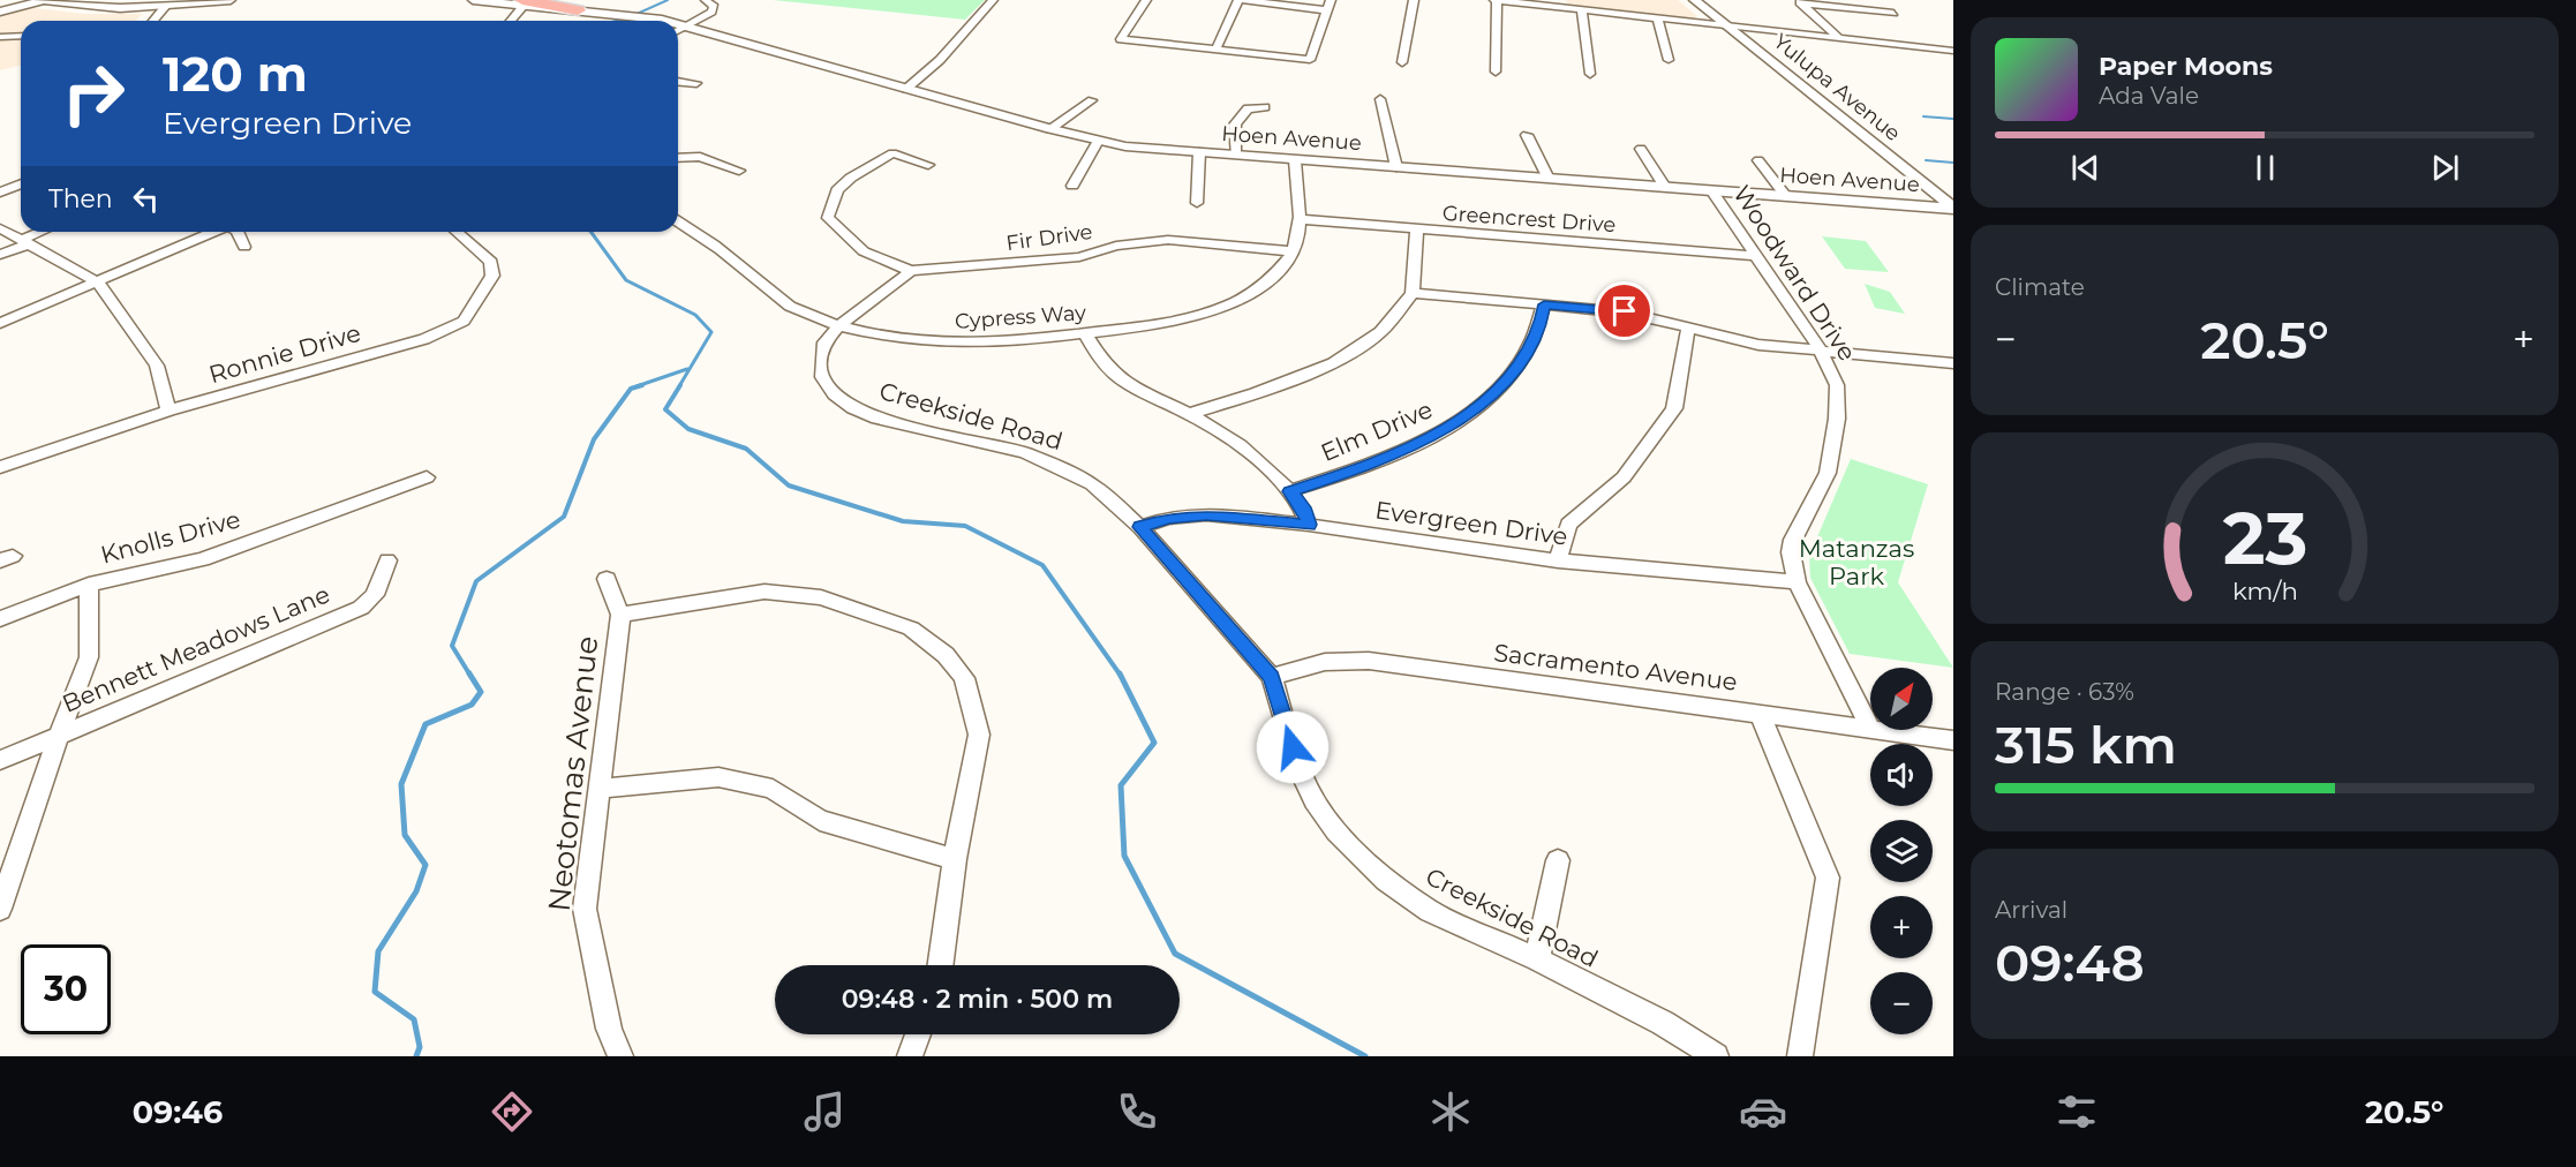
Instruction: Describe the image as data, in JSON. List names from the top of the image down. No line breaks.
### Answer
{"streets":{"street":["Yulupa Avenue","Hoen Avenue","Greencrest Drive","Fir Drive","Woodward Drive","Cypress Way","Ronnie Drive","Creekside Road","Elm Drive","Evergreen Drive","Knolls Drive","Bennett Meadows Lane","Sacramento Avenue","Neotomas Avenue"]},"crossings":[["Yulupa Avenue","Hoen Avenue"],["Hoen Avenue","Woodward Drive"],["Greencrest Drive","Woodward Drive"],["Fir Drive","Cypress Way"],["Fir Drive","Creekside Road"],["Woodward Drive","Evergreen Drive"],["Woodward Drive","Sacramento Avenue"],["Cypress Way","Creekside Road"],["Creekside Road","Evergreen Drive"],["Creekside Road","Sacramento Avenue"],["Knolls Drive","Bennett Meadows Lane"]],"parks":["Matanzas Park"],"north":"top right","page":{"turn":["120 m","Evergreen Drive"],"song":["Paper Moons","Ada Vale"],"then":"Then","tile":["Climate",["Range · 63%","315 km"],["Arrival","09:48"]],"heat":["−","20.5°","+"],"map_buttons":["+","−"],"limit":"30","trip":"09:48 · 2 min · 500 m","tabs":["09:46","20.5°"],"gauge":["23","km/h"]}}
